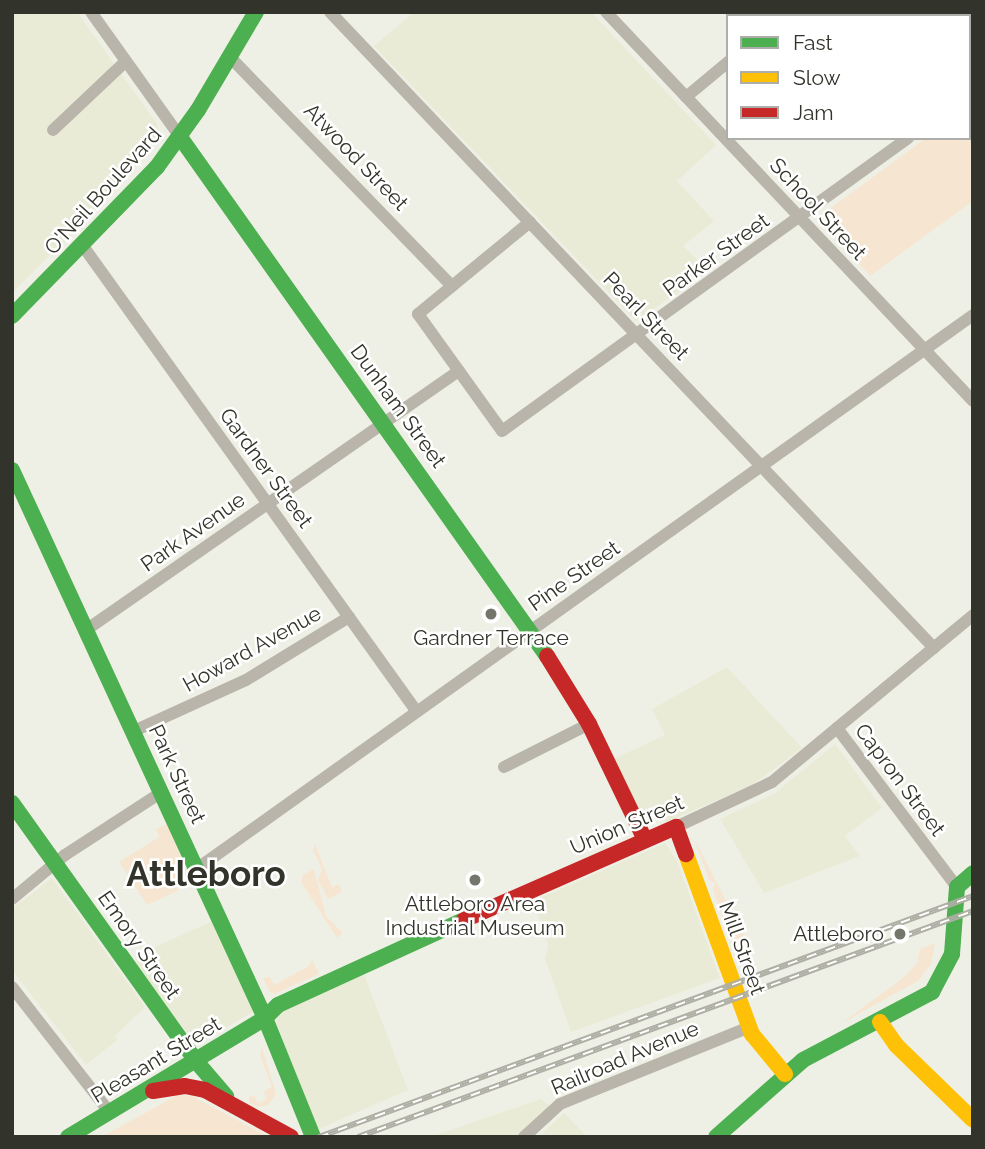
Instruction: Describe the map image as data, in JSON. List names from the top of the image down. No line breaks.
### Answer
{"streets":{"main road":["O'Neil Boulevard","Dunham Street","Park Street","Union Street","Emory Street","Mill Street","Pleasant Street"],"street":["Atwood Street","School Street","Parker Street","Pearl Street","Gardner Street","Park Avenue","Pine Street","Howard Avenue","Capron Street","Railroad Avenue"]},"crossings":[["Atwood Street","O'Neil Boulevard"],["O'Neil Boulevard","Dunham Street"],["O'Neil Boulevard","Gardner Street"],["School Street","Parker Street"],["School Street","Pine Street"],["Parker Street","Pearl Street"],["Parker Street","Park Avenue"],["Pearl Street","Pine Street"],["Pearl Street","Union Street"],["Dunham Street","Park Avenue"],["Dunham Street","Pine Street"],["Dunham Street","Union Street"],["Gardner Street","Park Avenue"],["Gardner Street","Pine Street"],["Gardner Street","Howard Avenue"],["Park Avenue","Park Street"],["Pine Street","Park Street"],["Howard Avenue","Park Street"],["Park Street","Union Street"],["Park Street","Pleasant Street"],["Capron Street","Union Street"],["Union Street","Mill Street"],["Union Street","Pleasant Street"],["Emory Street","Pleasant Street"],["Mill Street","Railroad Avenue"]],"districts":["Attleboro"],"places":["Gardner Terrace","Attleboro Area Industrial Museum","Attleboro"],"legend":["Fast","Slow","Jam"]}
